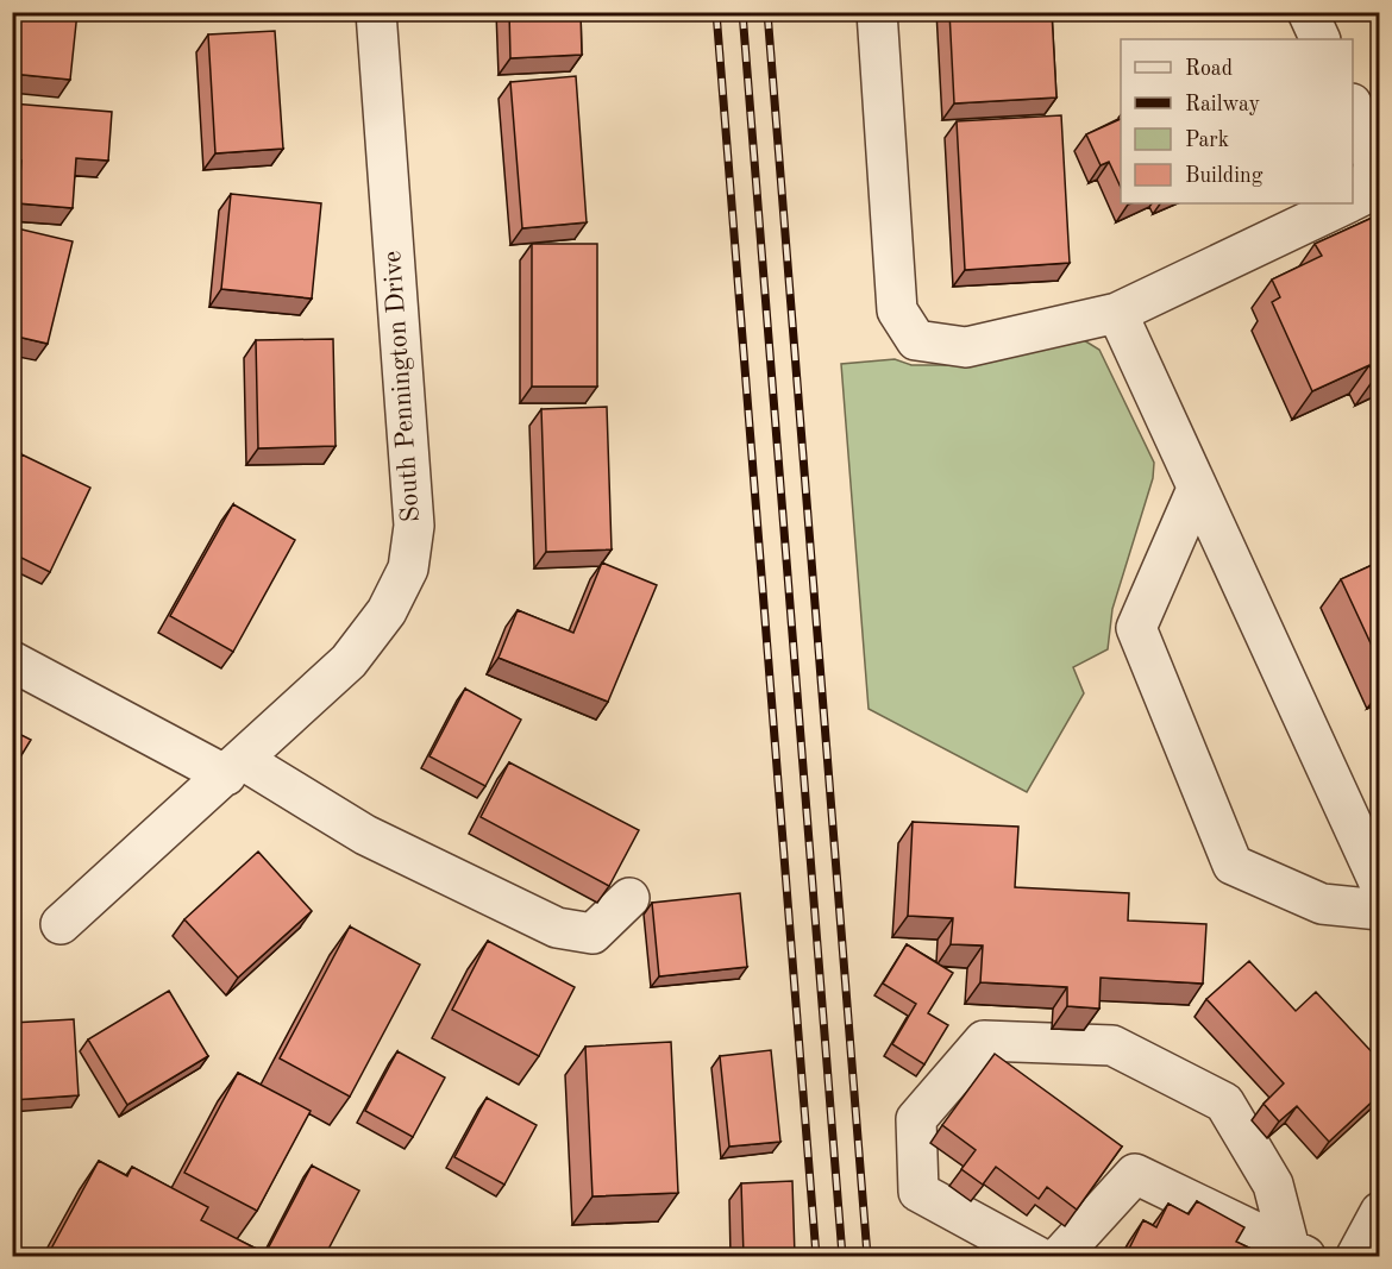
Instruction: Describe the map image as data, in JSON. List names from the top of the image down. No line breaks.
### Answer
{"streets":{"street":["South Pennington Drive"]},"legend":["Road","Railway","Park","Building"]}
